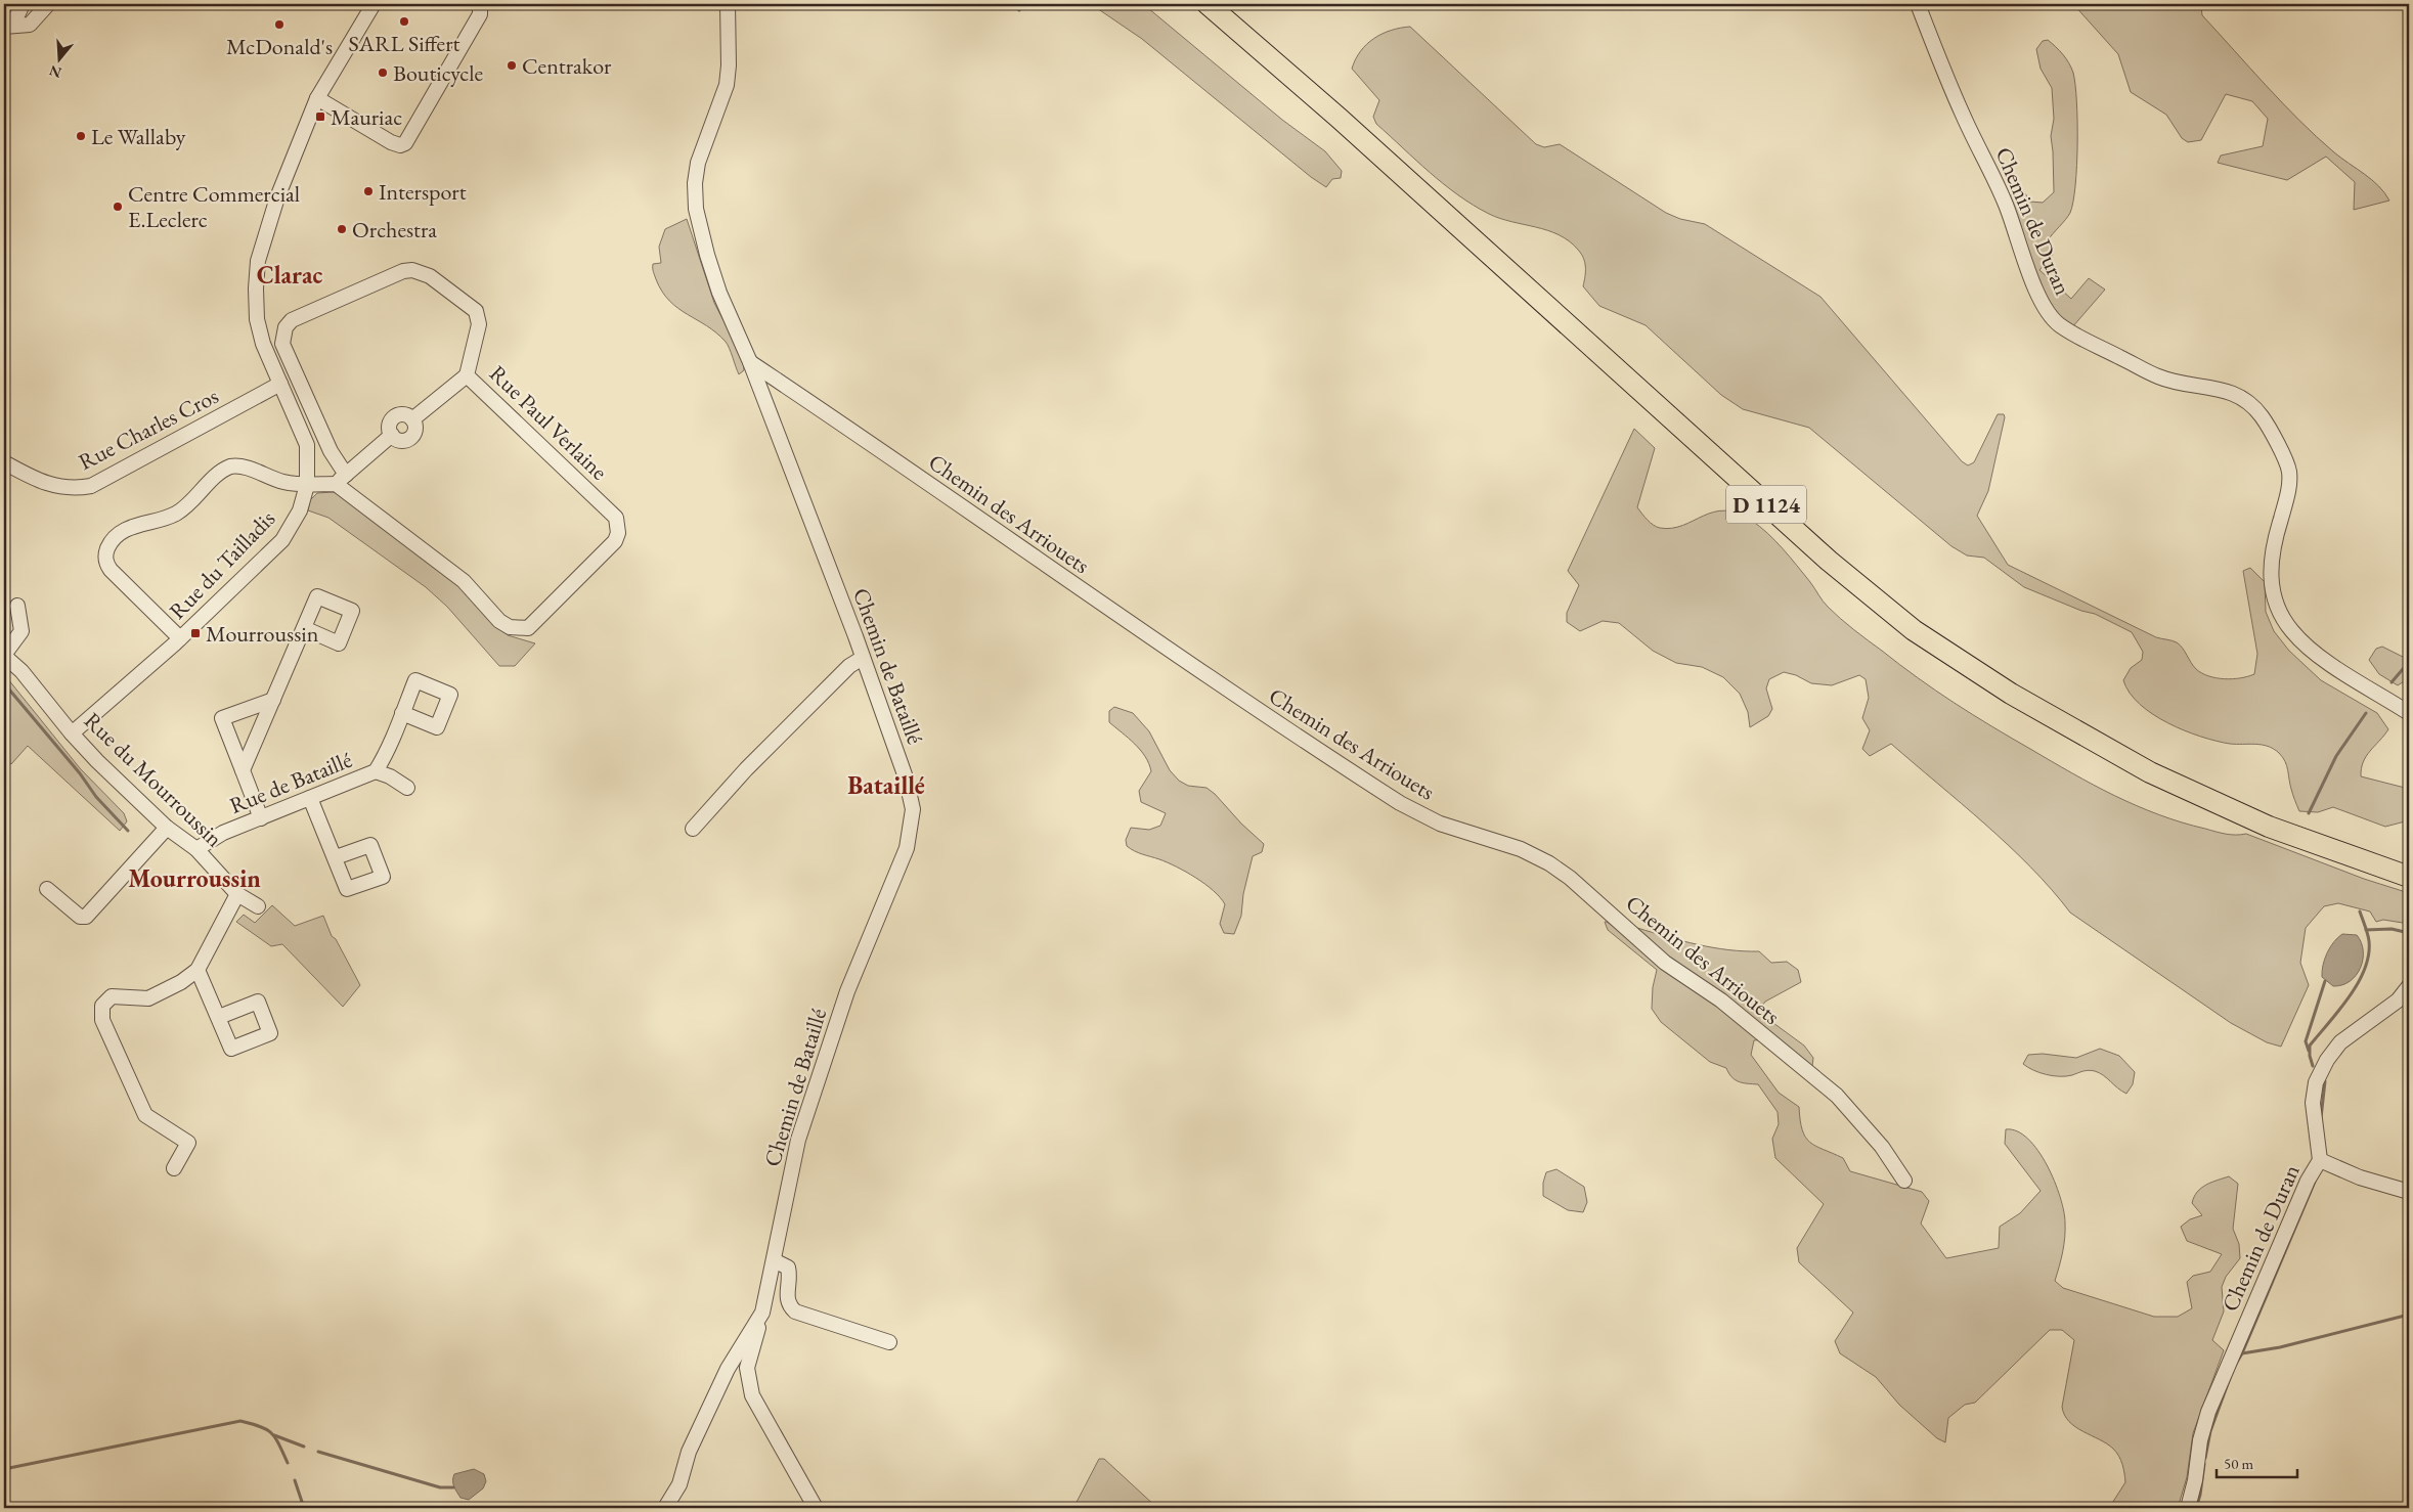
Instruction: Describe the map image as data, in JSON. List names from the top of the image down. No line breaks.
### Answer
{"streets":{"highway":["D 1124"],"street":["Chemin de Duran","Rue Paul Verlaine","Rue Charles Cros","Chemin des Arriouets","Rue du Tailladis","Chemin de Bataillé","Rue du Mourroussin","Rue de Bataillé"]},"crossings":[["Rue Charles Cros","Rue du Tailladis"],["Chemin des Arriouets","Chemin de Bataillé"],["Rue du Tailladis","Rue du Mourroussin"],["Rue du Mourroussin","Rue de Bataillé"]],"districts":["Clarac","Bataillé","Mourroussin"],"places":{"other":["SARL Siffert","McDonald's","Centrakor","Bouticycle","Le Wallaby","Intersport","Centre Commercial E.Leclerc","Orchestra"],"transit":["Mauriac","Mourroussin"]},"scale_bar":"50 m","north":"bottom"}
